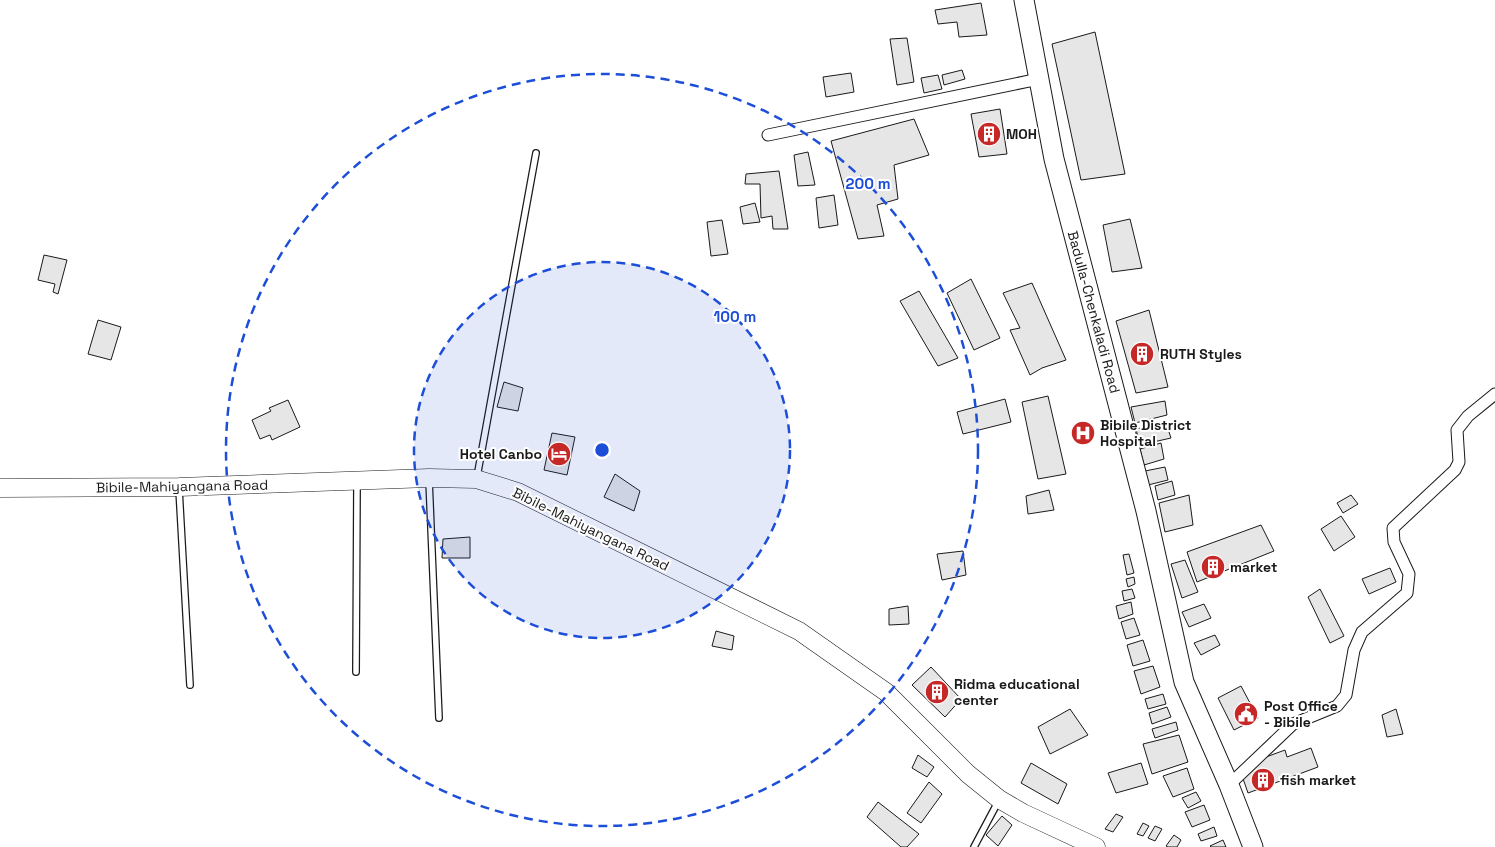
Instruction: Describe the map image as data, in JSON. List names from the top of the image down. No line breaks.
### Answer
{"streets":{"highway":["Badulla-Chenkaladi Road"],"main road":["Bibile-Mahiyangana Road"]},"places":{"building":["MOH","RUTH Styles","market","Ridma educational center","fish market"],"hospital":["Bibile District Hospital"],"hotel":["Hotel Canbo"],"public building":["Post Office - Bibile"]},"rings":["200 m","100 m"]}
